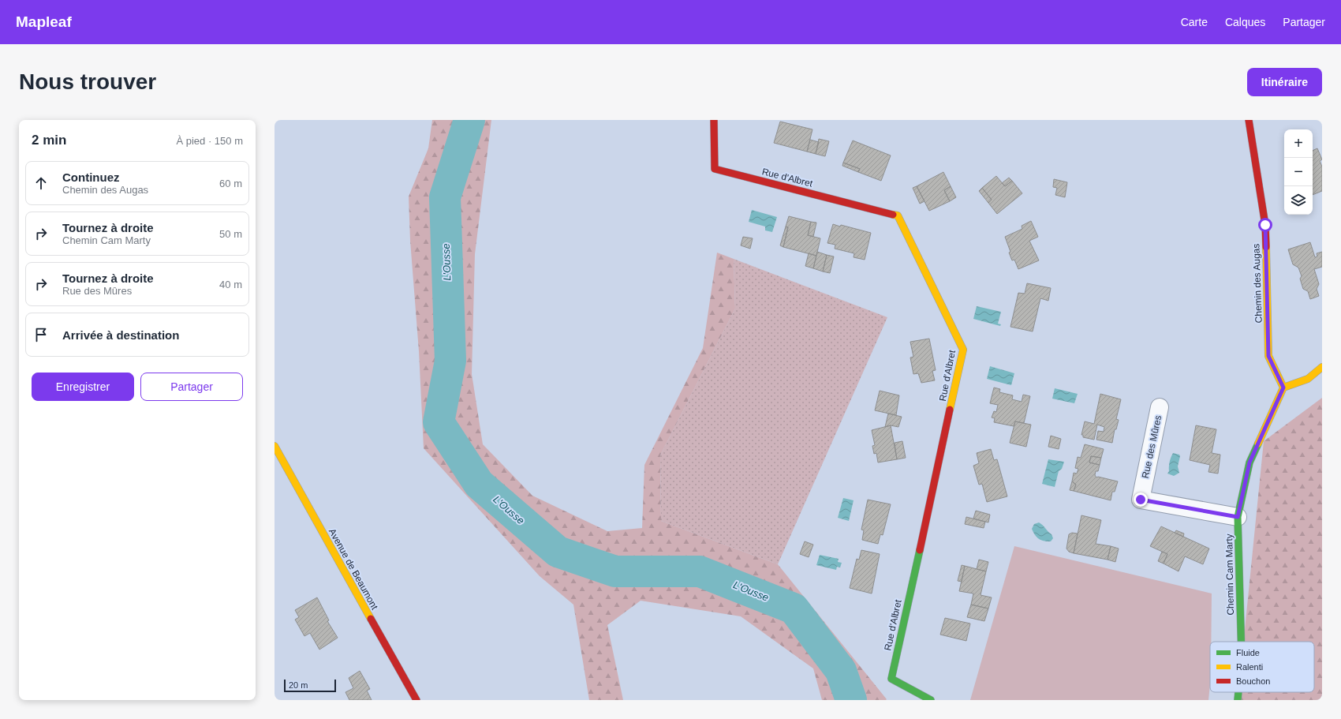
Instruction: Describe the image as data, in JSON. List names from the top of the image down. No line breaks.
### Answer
{"streets":{"street":["Rue d'Albret","Chemin des Augas","Rue des Mûres","Avenue de Beaumont","Chemin Cam Marty"]},"crossings":[["Chemin des Augas","Chemin Cam Marty"],["Rue des Mûres","Chemin Cam Marty"]],"water":["L'Ousse"],"legend":["Fluide","Ralenti","Bouchon"],"scale_bar":"20 m","page":{"header":"Mapleaf","nav":["Carte","Calques","Partager"],"buttons":["Itinéraire",["Enregistrer","Partager"]],"title":"Nous trouver","heading":["2 min","À pied · 150 m"],"map_buttons":["+","−"],"list":[["Continuez","Chemin des Augas","60 m"],["Tournez à droite","Chemin Cam Marty","50 m"],["Tournez à droite","Rue des Mûres","40 m"],"Arrivée à destination"],"scale":"20 m"}}
